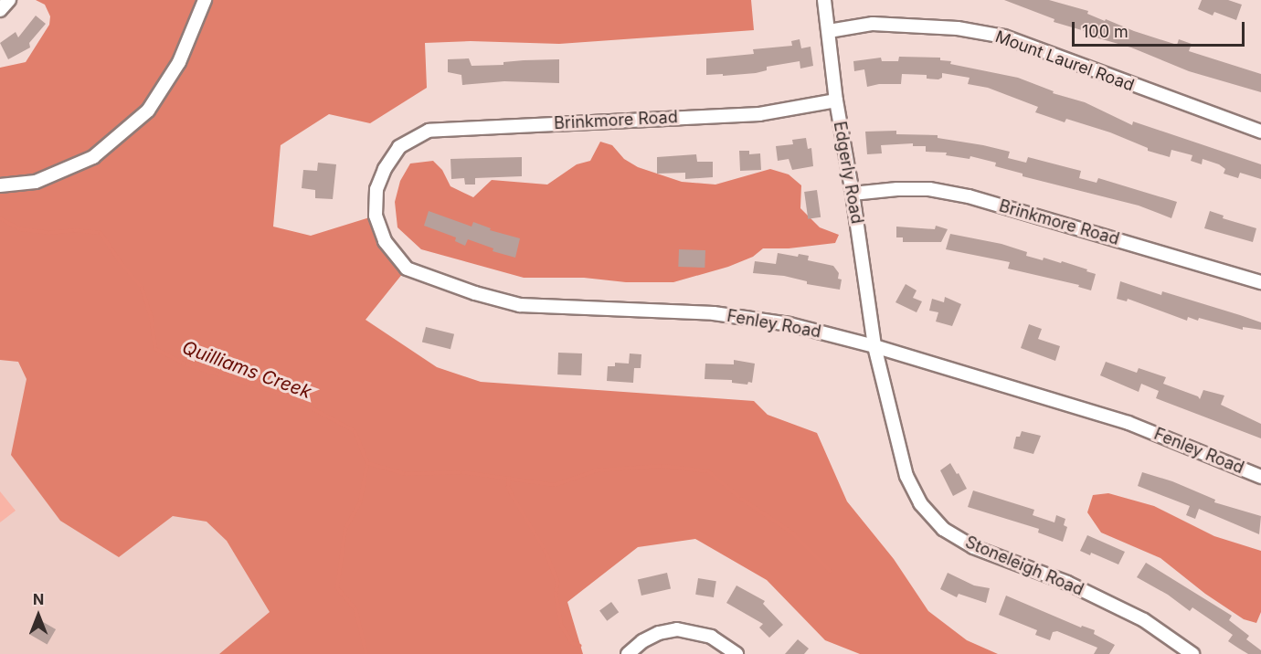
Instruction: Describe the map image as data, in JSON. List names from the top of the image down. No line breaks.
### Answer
{"streets":{"street":["Mount Laurel Road","Brinkmore Road","Edgerly Road","Fenley Road","Stoneleigh Road"]},"crossings":[["Mount Laurel Road","Edgerly Road"],["Brinkmore Road","Edgerly Road"],["Brinkmore Road","Fenley Road"],["Edgerly Road","Fenley Road"],["Edgerly Road","Stoneleigh Road"],["Fenley Road","Stoneleigh Road"]],"water":["Quilliams Creek"],"scale_bar":"100 m","north":"top"}
